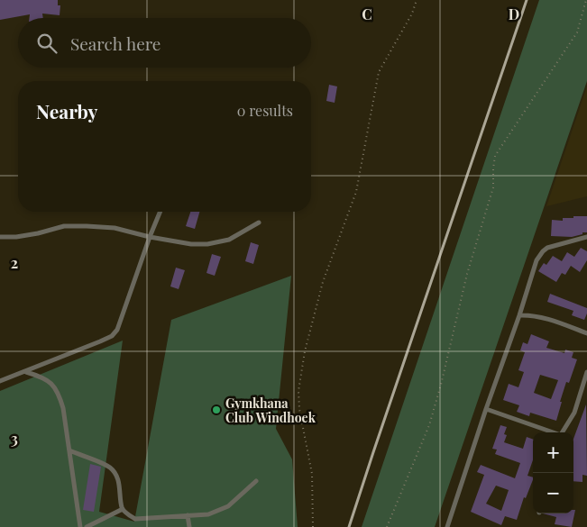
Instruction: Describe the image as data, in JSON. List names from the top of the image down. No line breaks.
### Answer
{"places":["Gymkhana Club Windhoek"],"page":{"search":"Search here","heading":["Nearby","0 results"],"map_buttons":["+","−"]},"grid":{"columns":["C","D"],"rows":["2","3"]}}
